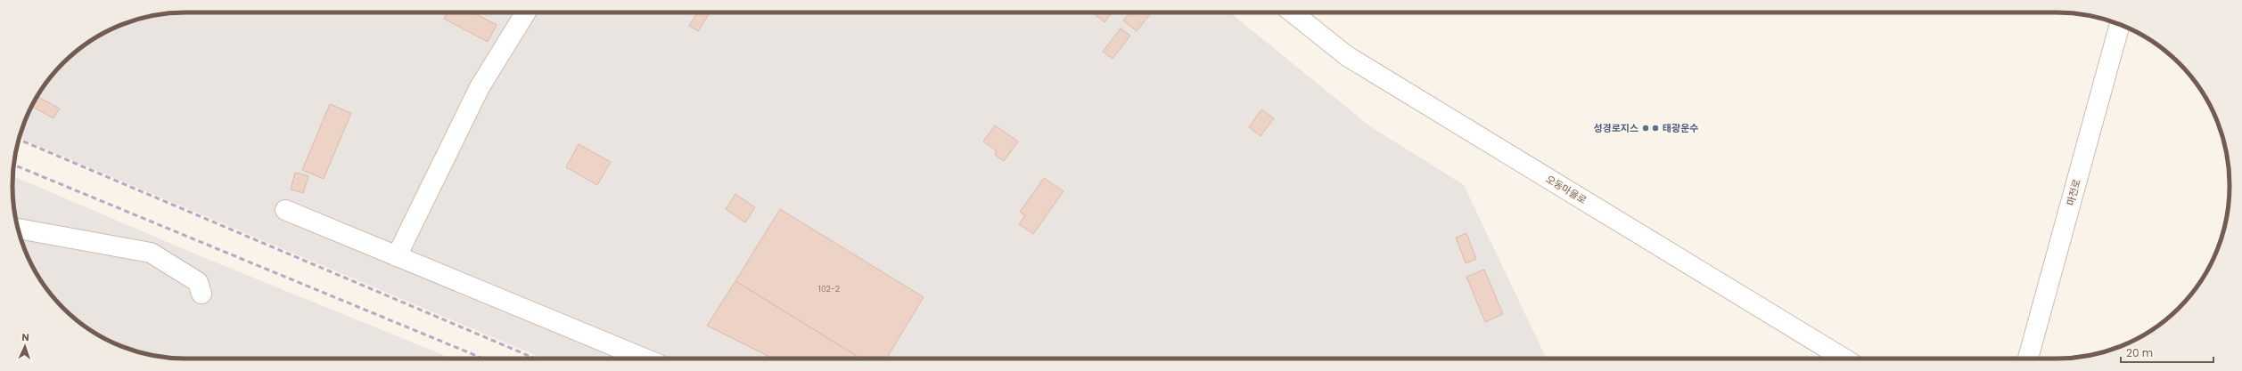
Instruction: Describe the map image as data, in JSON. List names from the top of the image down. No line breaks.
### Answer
{"streets":{"street":["오동마을로","마전로"]},"places":["성경로지스","태광운수"],"house_numbers":["102-2"],"scale_bar":"20 m","north":"top"}
